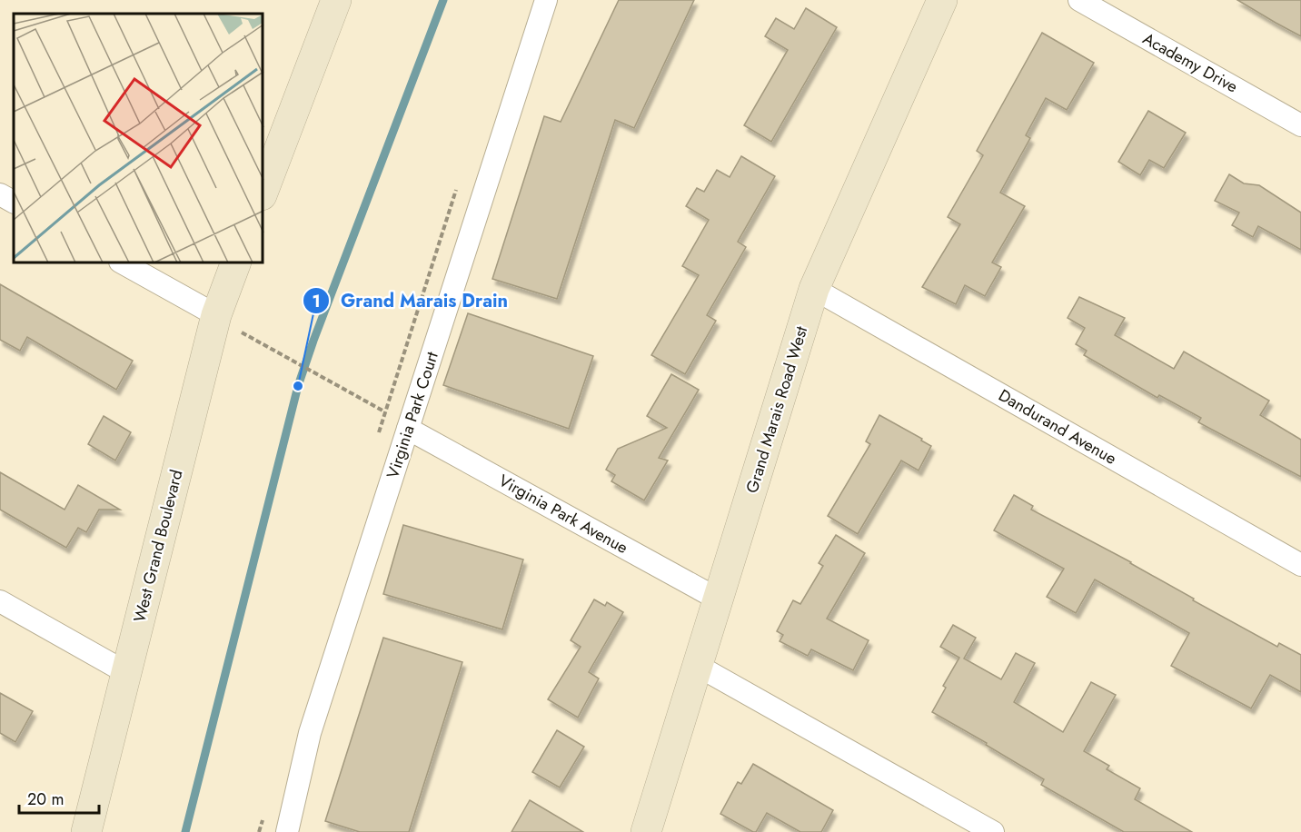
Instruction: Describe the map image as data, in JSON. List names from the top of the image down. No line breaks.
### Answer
{"streets":{"street":["Academy Drive","Grand Marais Road West","Virginia Park Court","Dandurand Avenue","Virginia Park Avenue","West Grand Boulevard"]},"crossings":[["Grand Marais Road West","Dandurand Avenue"],["Grand Marais Road West","Virginia Park Avenue"],["Virginia Park Court","Virginia Park Avenue"]],"places":["Grand Marais Drain"],"scale_bar":"20 m"}
